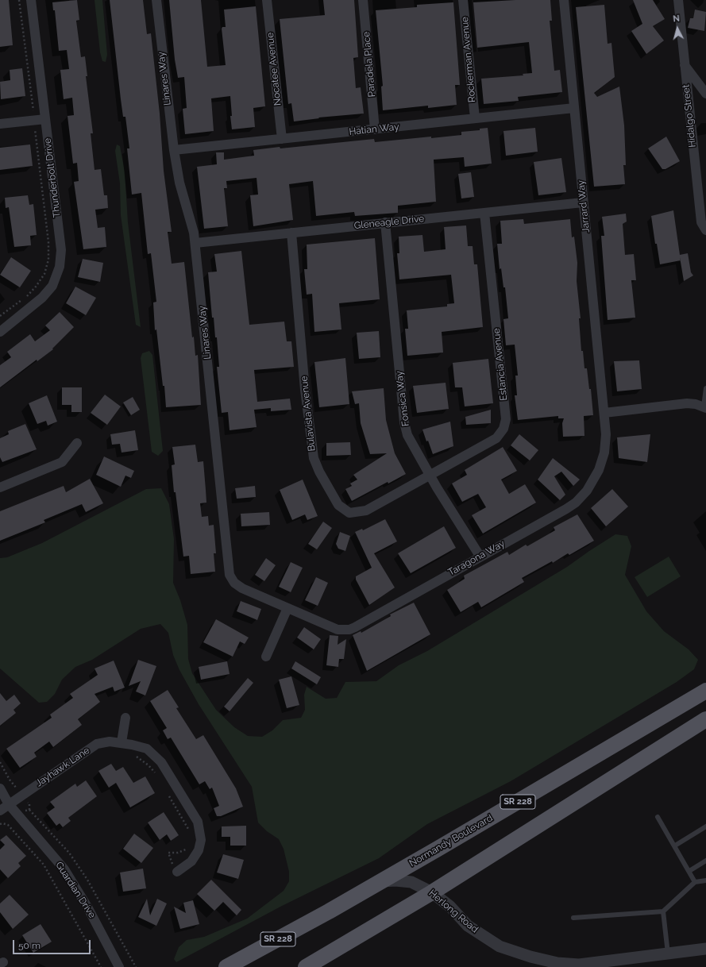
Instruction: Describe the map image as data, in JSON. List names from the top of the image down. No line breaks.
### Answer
{"streets":{"main road":["SR 228","Normandy Boulevard"],"street":["Rockerman Avenue","Paradela Place","Nocatee Avenue","Linares Way","Hidalgo Street","Hatian Way","Thunderbolt Drive","Jarrard Way","Gleneagle Drive","Estancia Avenue","Fonsica Way","Bulavista Avenue","Taragona Way","Jayhawk Lane","Guardian Drive","Herlong Road"]},"crossings":[["Rockerman Avenue","Hatian Way"],["Paradela Place","Hatian Way"],["Nocatee Avenue","Hatian Way"],["Linares Way","Hatian Way"],["Linares Way","Gleneagle Drive"],["Linares Way","Taragona Way"],["Hatian Way","Jarrard Way"],["Jarrard Way","Gleneagle Drive"],["Jarrard Way","Taragona Way"],["Gleneagle Drive","Estancia Avenue"],["Gleneagle Drive","Fonsica Way"],["Gleneagle Drive","Bulavista Avenue"],["Estancia Avenue","Fonsica Way"],["Estancia Avenue","Bulavista Avenue"],["Fonsica Way","Bulavista Avenue"],["Fonsica Way","Taragona Way"],["Jayhawk Lane","Guardian Drive"],["Normandy Boulevard","Herlong Road"]],"scale_bar":"50 m","north":"top"}
